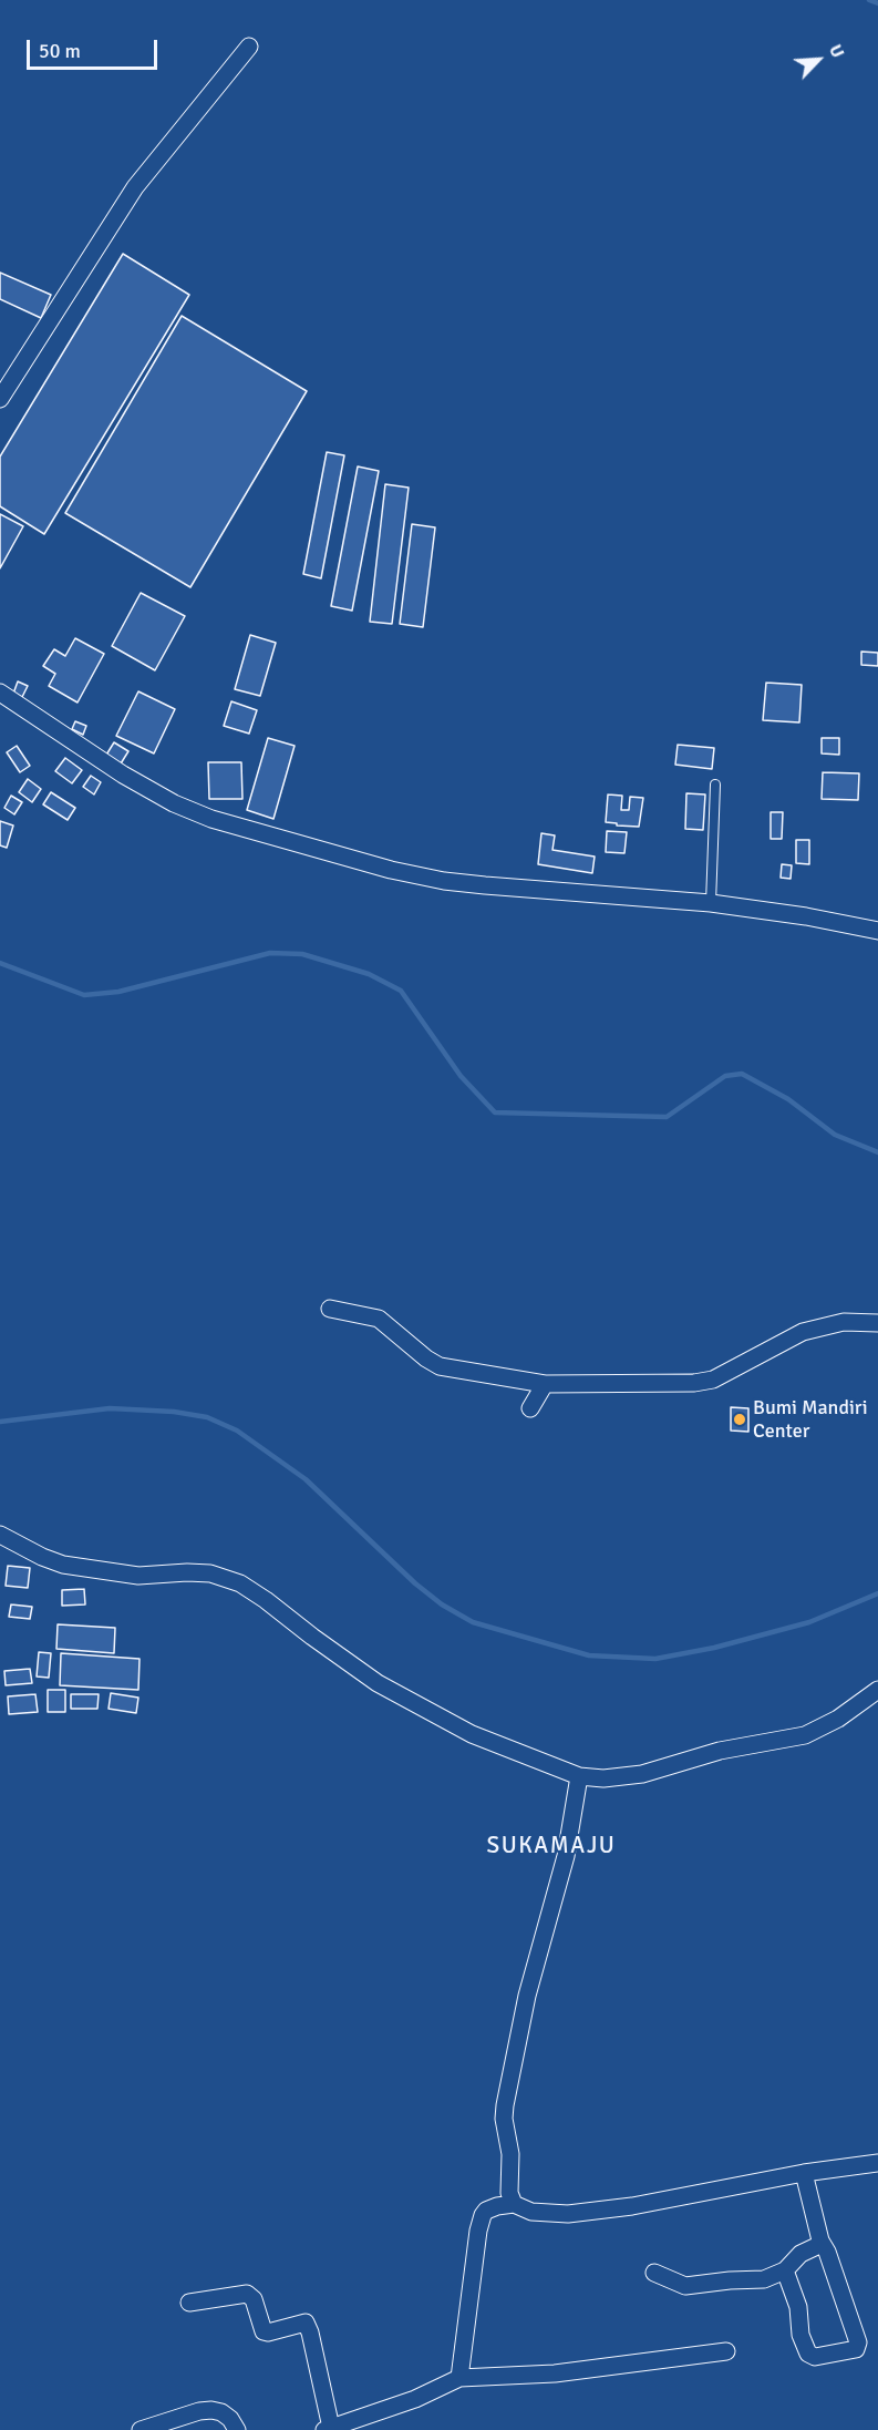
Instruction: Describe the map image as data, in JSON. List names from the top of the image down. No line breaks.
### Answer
{"districts":["SUKAMAJU"],"places":["Bumi Mandiri Center"],"scale_bar":"50 m","north":"top right"}
